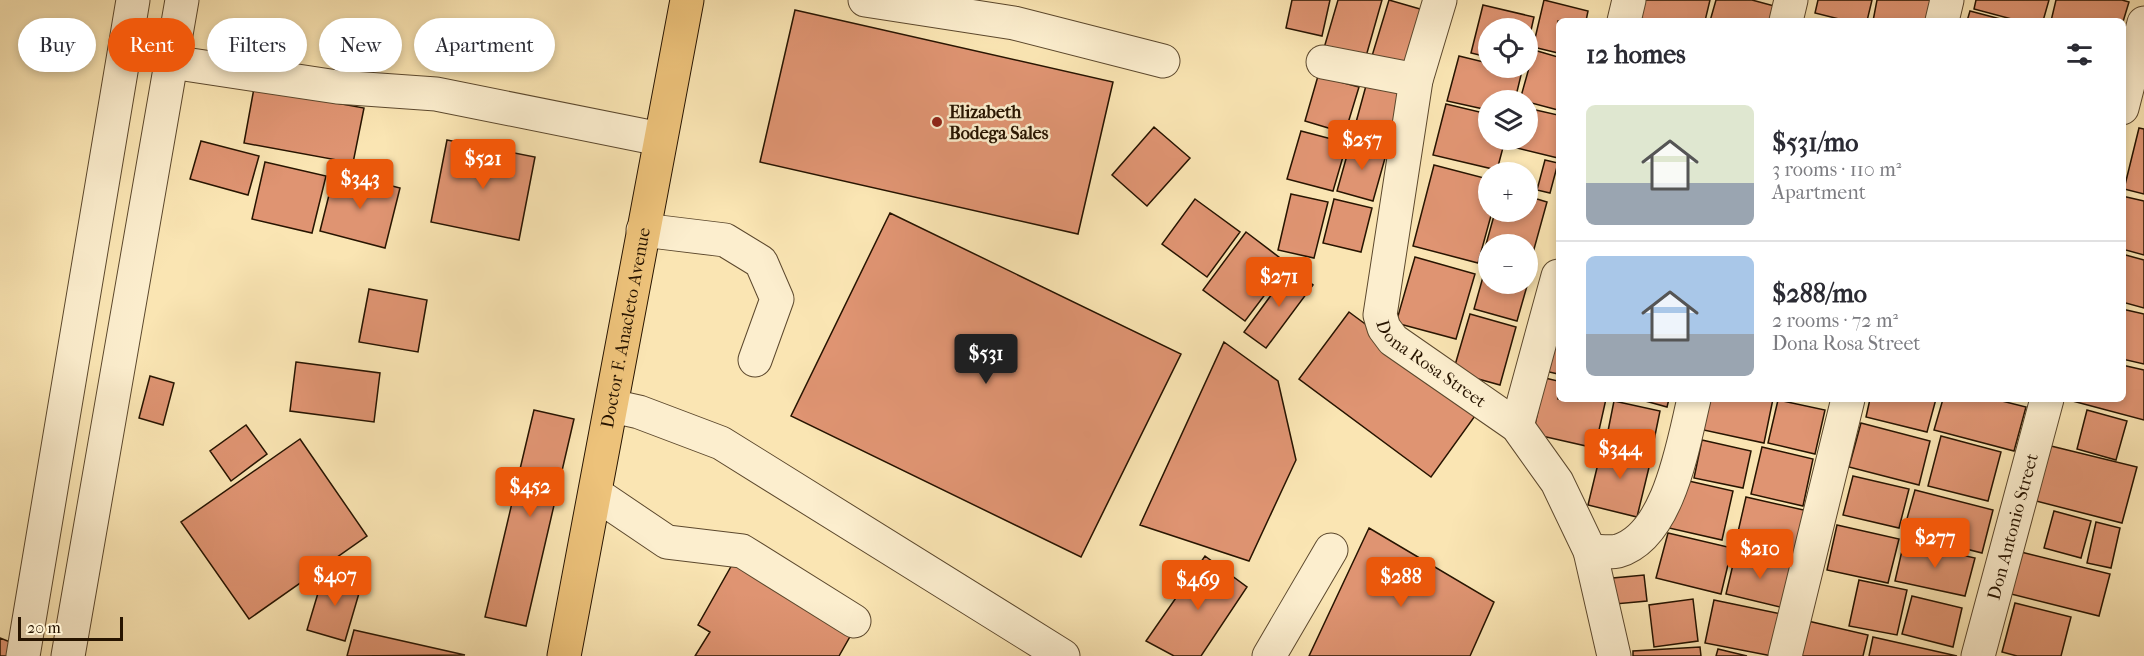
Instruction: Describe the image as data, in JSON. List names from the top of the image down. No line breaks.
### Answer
{"streets":{"main road":["Doctor F. Anacleto Avenue"],"street":["Dona Rosa Street","Don Antonio Street"]},"places":["Elizabeth Bodega Sales"],"scale_bar":"20 m","page":{"map_buttons":["+","−"],"chip":["Buy","Rent","Filters","New","Apartment"],"heading":"12 homes","list":[{"name":"$531/mo","note":"3 rooms · 110 m² · Apartment"},{"name":"$288/mo","note":"2 rooms · 72 m² · Dona Rosa Street"}],"price":["$257","$521","$343","$271","$531","$344","$452","$277","$210","$407","$288","$469"],"scale":"20 m"}}
